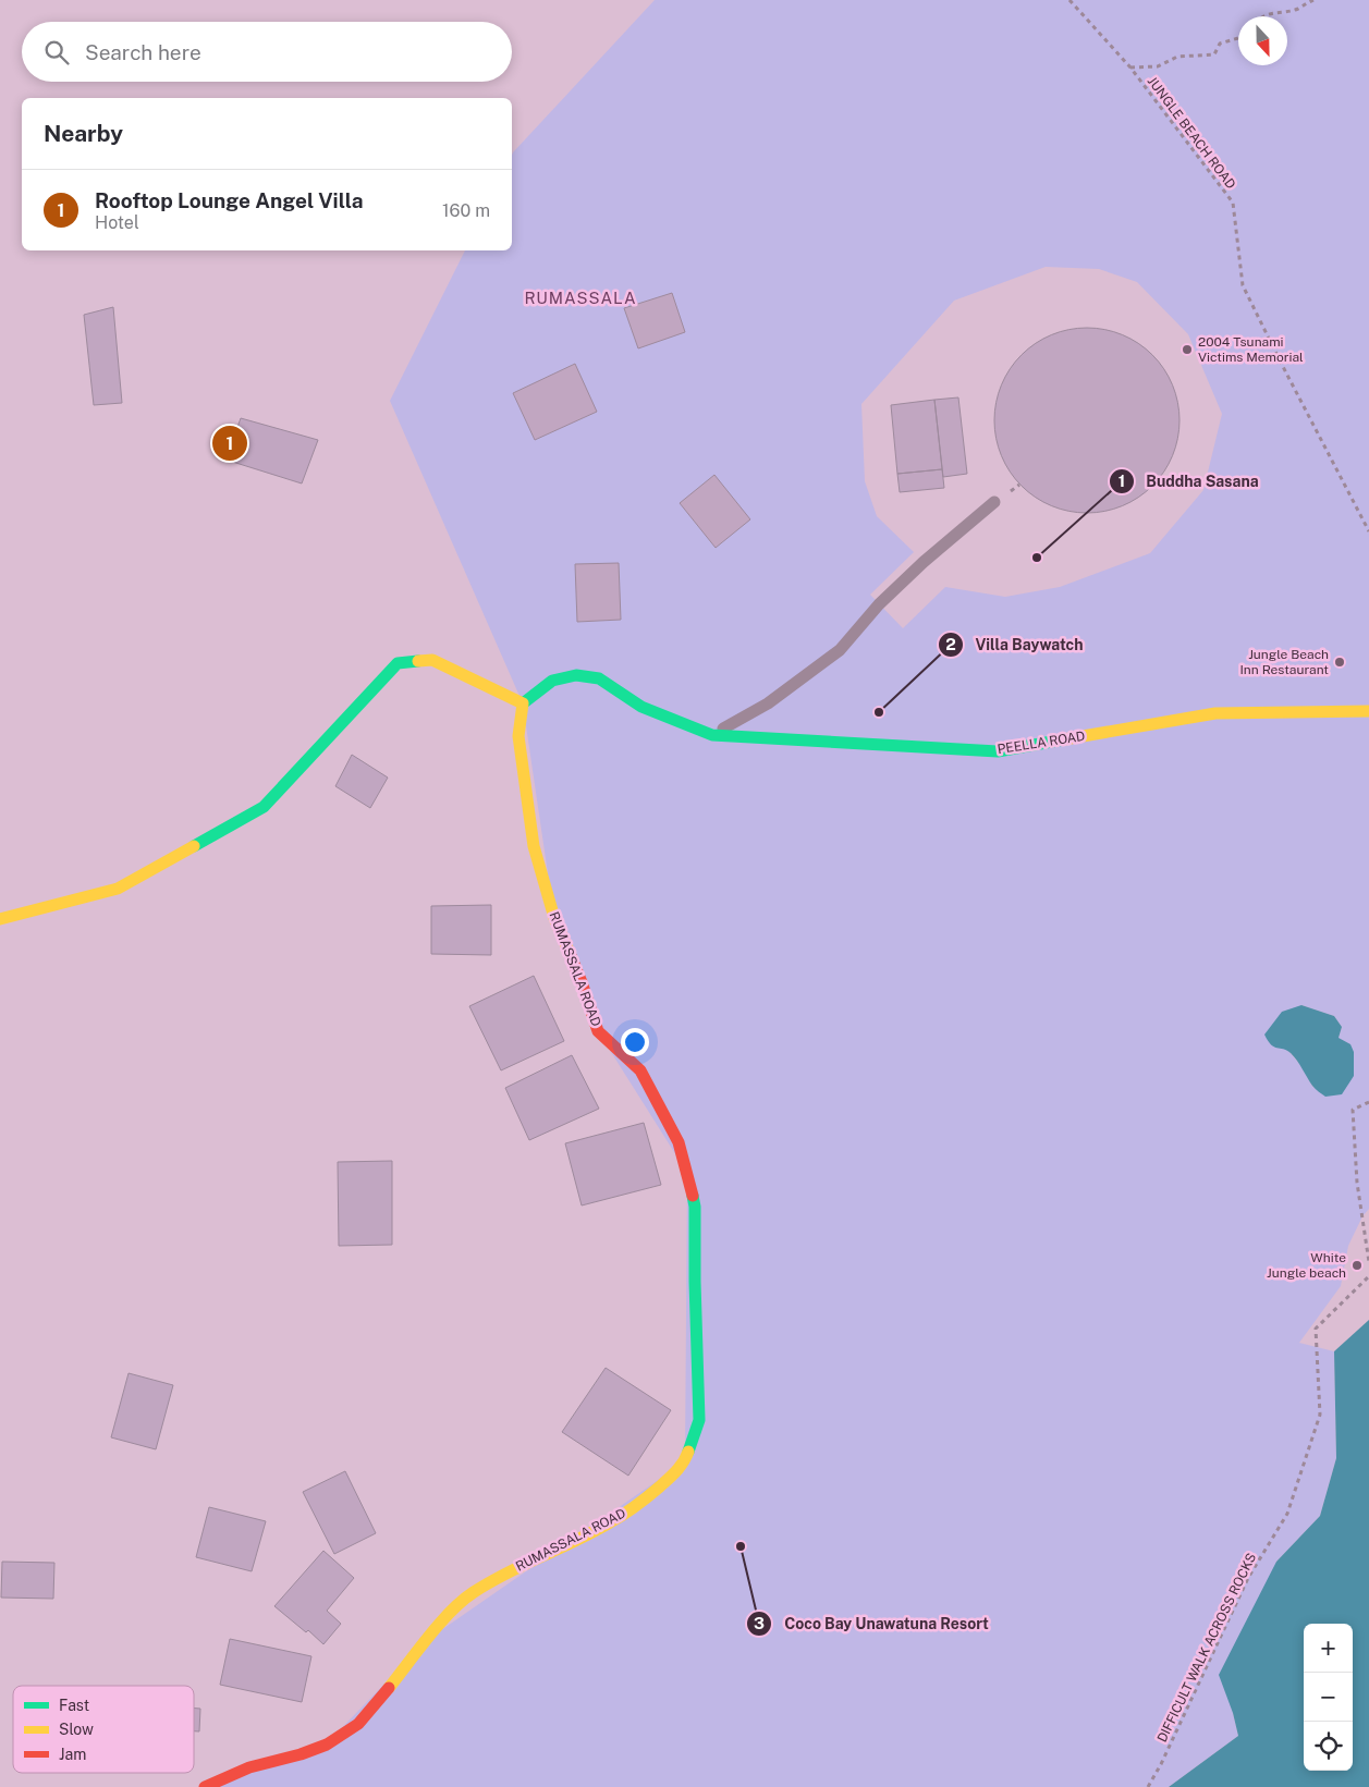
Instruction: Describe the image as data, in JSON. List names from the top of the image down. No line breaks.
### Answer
{"streets":{"street":["PEELLA ROAD","RUMASSALA ROAD"],"path":["JUNGLE BEACH ROAD","DIFFICULT WALK ACROSS ROCKS"]},"crossings":[["PEELLA ROAD","RUMASSALA ROAD"]],"districts":["RUMASSALA"],"places":["2004 Tsunami Victims Memorial","Buddha Sasana","Jungle Beach Inn Restaurant","Villa Baywatch","White Jungle beach","Coco Bay Unawatuna Resort"],"legend":["Fast","Slow","Jam"],"north":"bottom","page":{"search":"Search here","heading":"Nearby","list":[{"mark":"1","name":"Rooftop Lounge Angel Villa","note":"Hotel","value":"160 m"}],"pins":"1","map_buttons":["+","−"]}}
